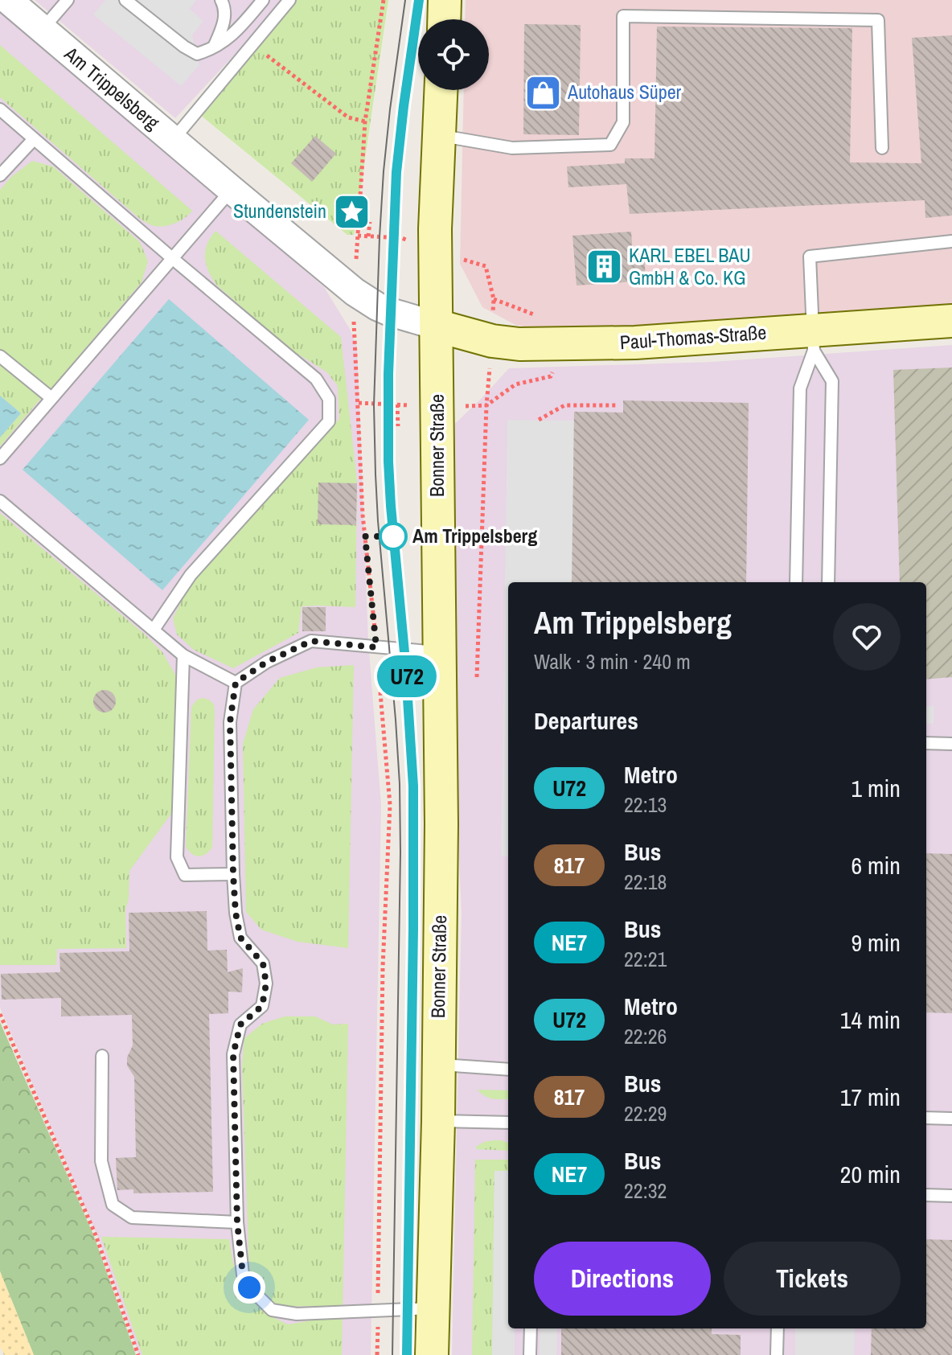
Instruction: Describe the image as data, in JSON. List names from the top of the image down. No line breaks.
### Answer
{"streets":{"main road":["Paul-Thomas-Straße","Bonner Straße"],"street":["Am Trippelsberg"]},"crossings":[["Am Trippelsberg","Paul-Thomas-Straße"],["Am Trippelsberg","Bonner Straße"],["Paul-Thomas-Straße","Bonner Straße"]],"places":{"shop":["Autohaus Süper"],"place":["Stundenstein"],"building":["KARL EBEL BAU GmbH & Co. KG"],"other":["Am Trippelsberg"]},"lines":["metro line U72"],"page":{"on_map":"U72","heading":[["Am Trippelsberg","Walk · 3 min · 240 m"],"Departures"],"list":[{"mark":"U72","name":"Metro","note":"22:13","value":"1 min"},{"mark":"817","name":"Bus","note":"22:18","value":"6 min"},{"mark":"NE7","name":"Bus","note":"22:21","value":"9 min"},{"mark":"U72","name":"Metro","note":"22:26","value":"14 min"},{"mark":"817","name":"Bus","note":"22:29","value":"17 min"},{"mark":"NE7","name":"Bus","note":"22:32","value":"20 min"}],"buttons":["Directions","Tickets"]}}
